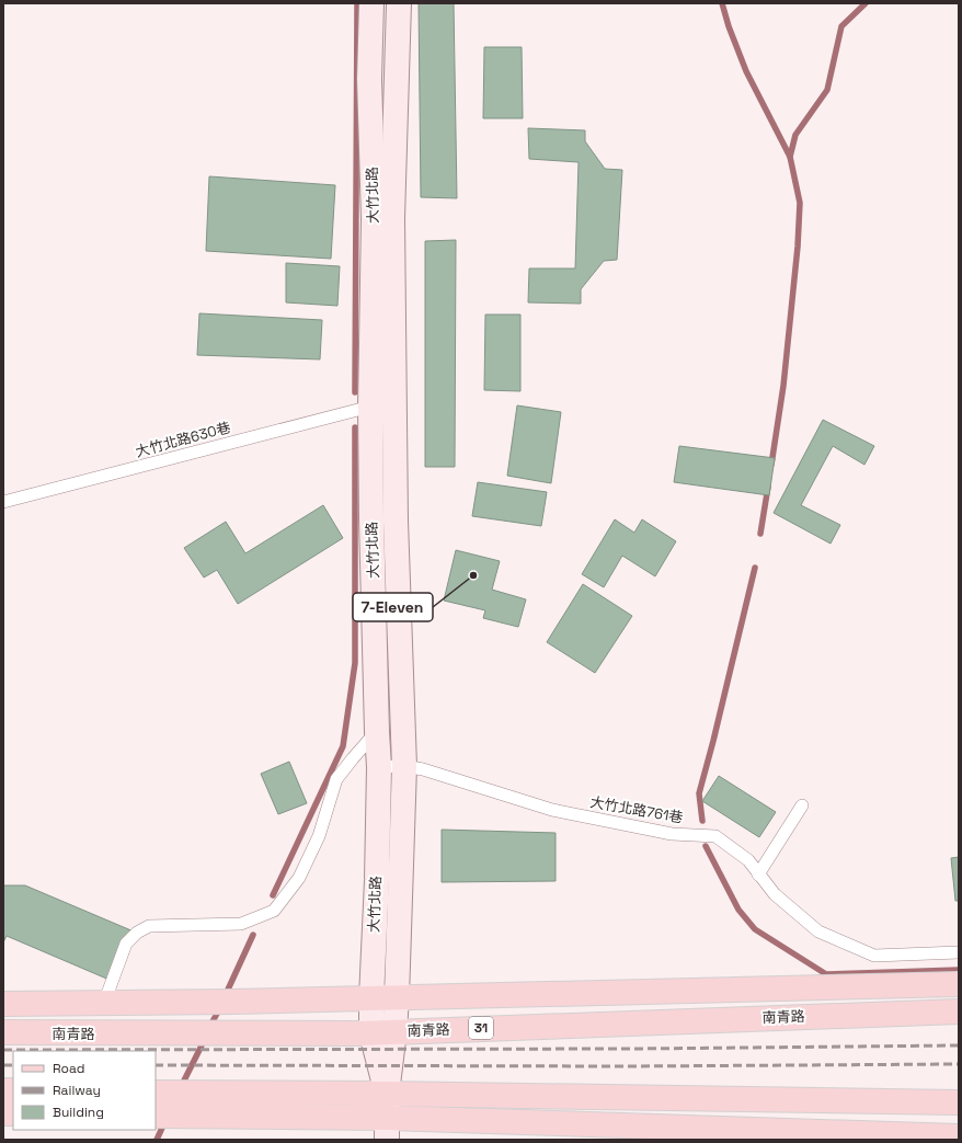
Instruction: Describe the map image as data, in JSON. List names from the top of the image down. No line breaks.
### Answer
{"streets":{"main road":["南青路","31"],"street":["大竹北路"],"lane":["大竹北路630巷","大竹北路761巷"]},"crossings":[["大竹北路","大竹北路630巷"],["大竹北路","大竹北路761巷"],["大竹北路","南青路"]],"places":["7-Eleven"],"legend":["Road","Railway","Building"]}
